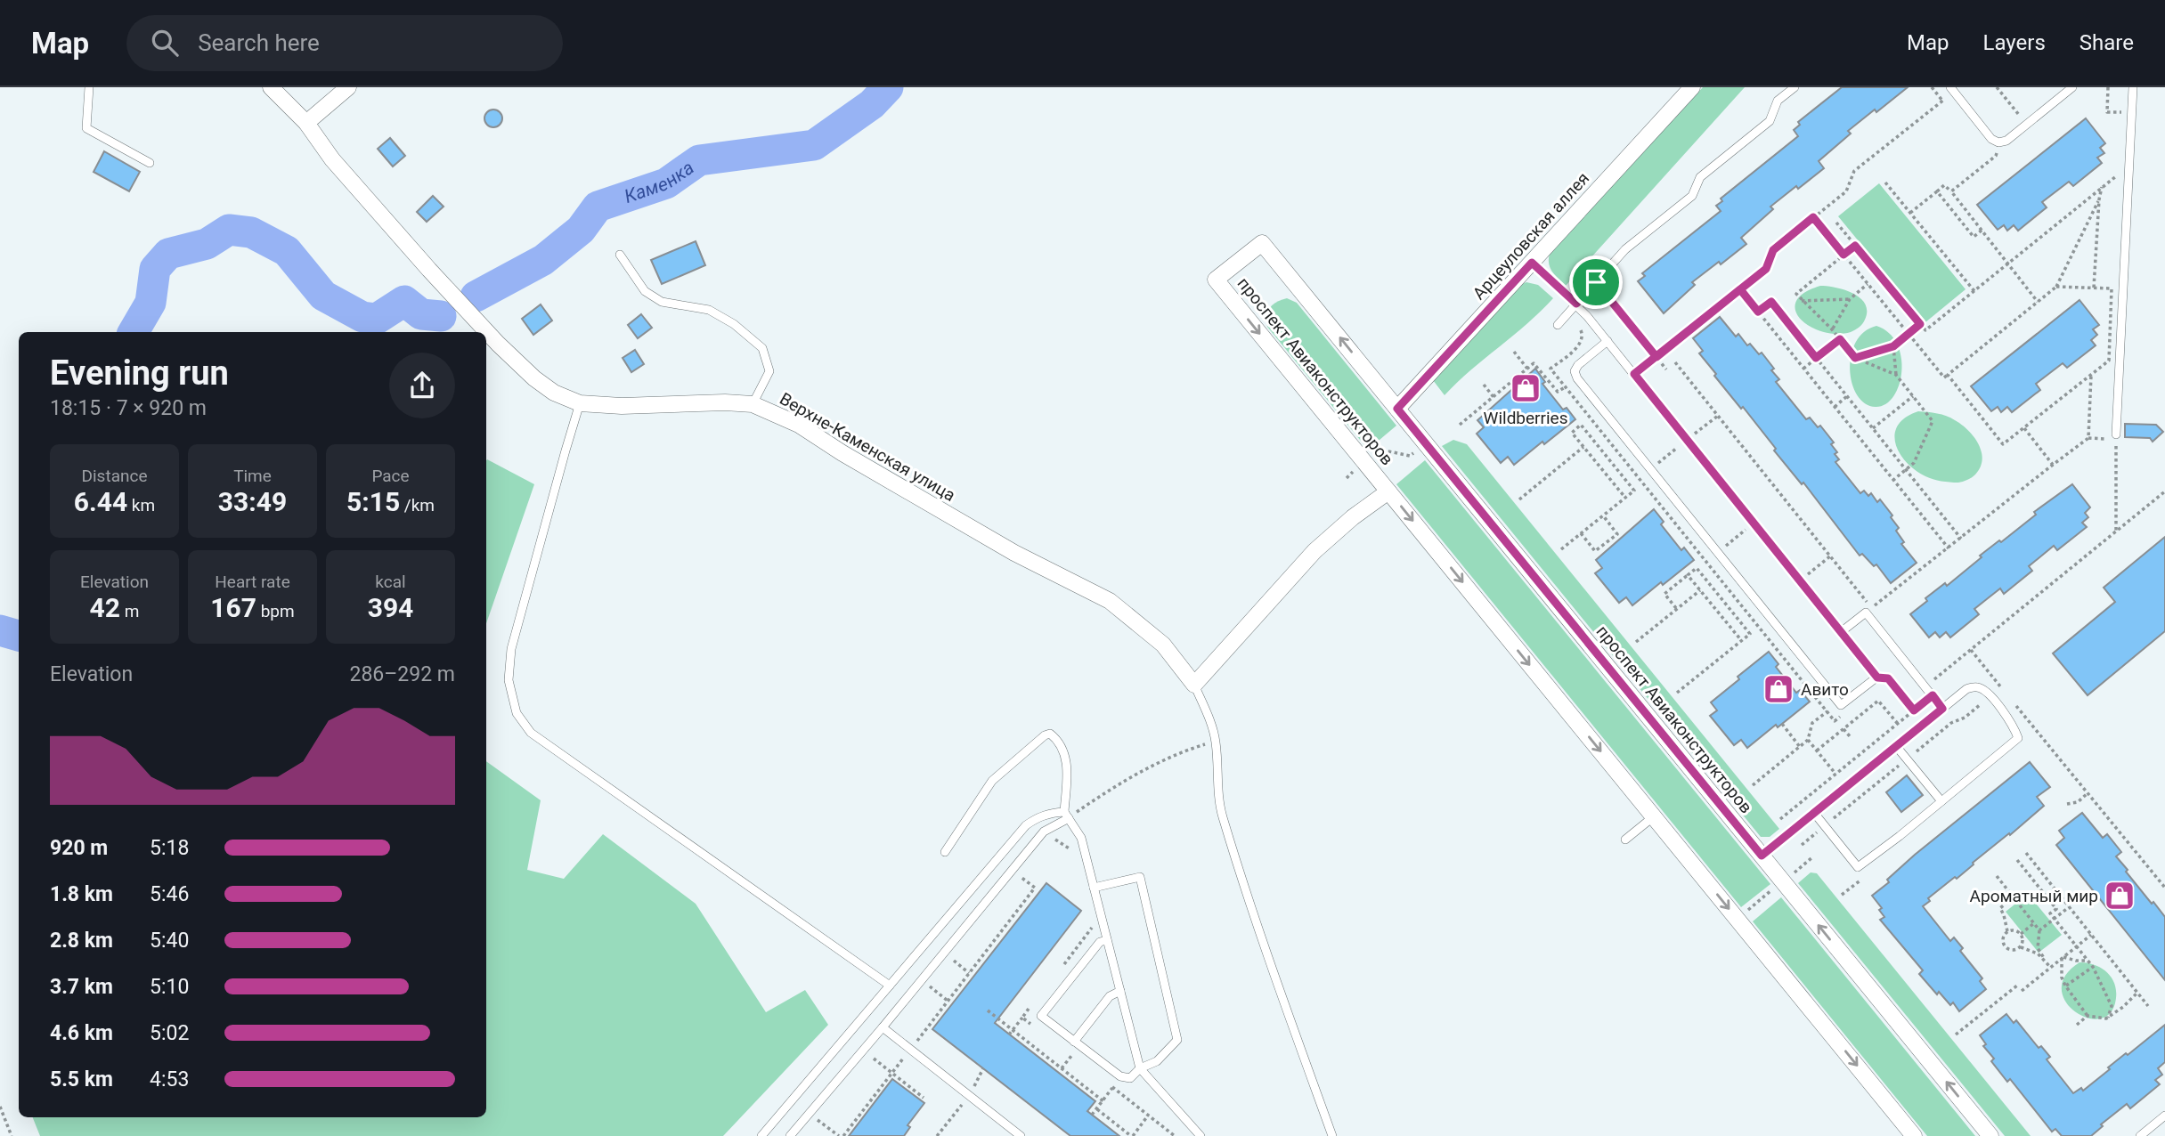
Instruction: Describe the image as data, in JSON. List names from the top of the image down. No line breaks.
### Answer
{"streets":{"street":["Арцеуловская аллея","проспект Авиаконструкторов","Верхне-Каменская улица"]},"crossings":[["Арцеуловская аллея","проспект Авиаконструкторов"]],"water":["Каменка"],"places":{"shop":["Wildberries","Авито","Ароматный мир"]},"page":{"header":"Map","search":"Search here","nav":["Map","Layers","Share"],"heading":["Evening run","18:15 · 7 × 920 m"],"stats":[["Distance","6.44 km"],["Time","33:49"],["Pace","5:15 /km"],["Elevation","42 m"],["Heart rate","167 bpm"],["kcal","394"]],"chart":["Elevation","286–292 m"],"list":[{"name":"920 m","note":"5:18"},{"name":"1.8 km","note":"5:46"},{"name":"2.8 km","note":"5:40"},{"name":"3.7 km","note":"5:10"},{"name":"4.6 km","note":"5:02"},{"name":"5.5 km","note":"4:53"}]}}
